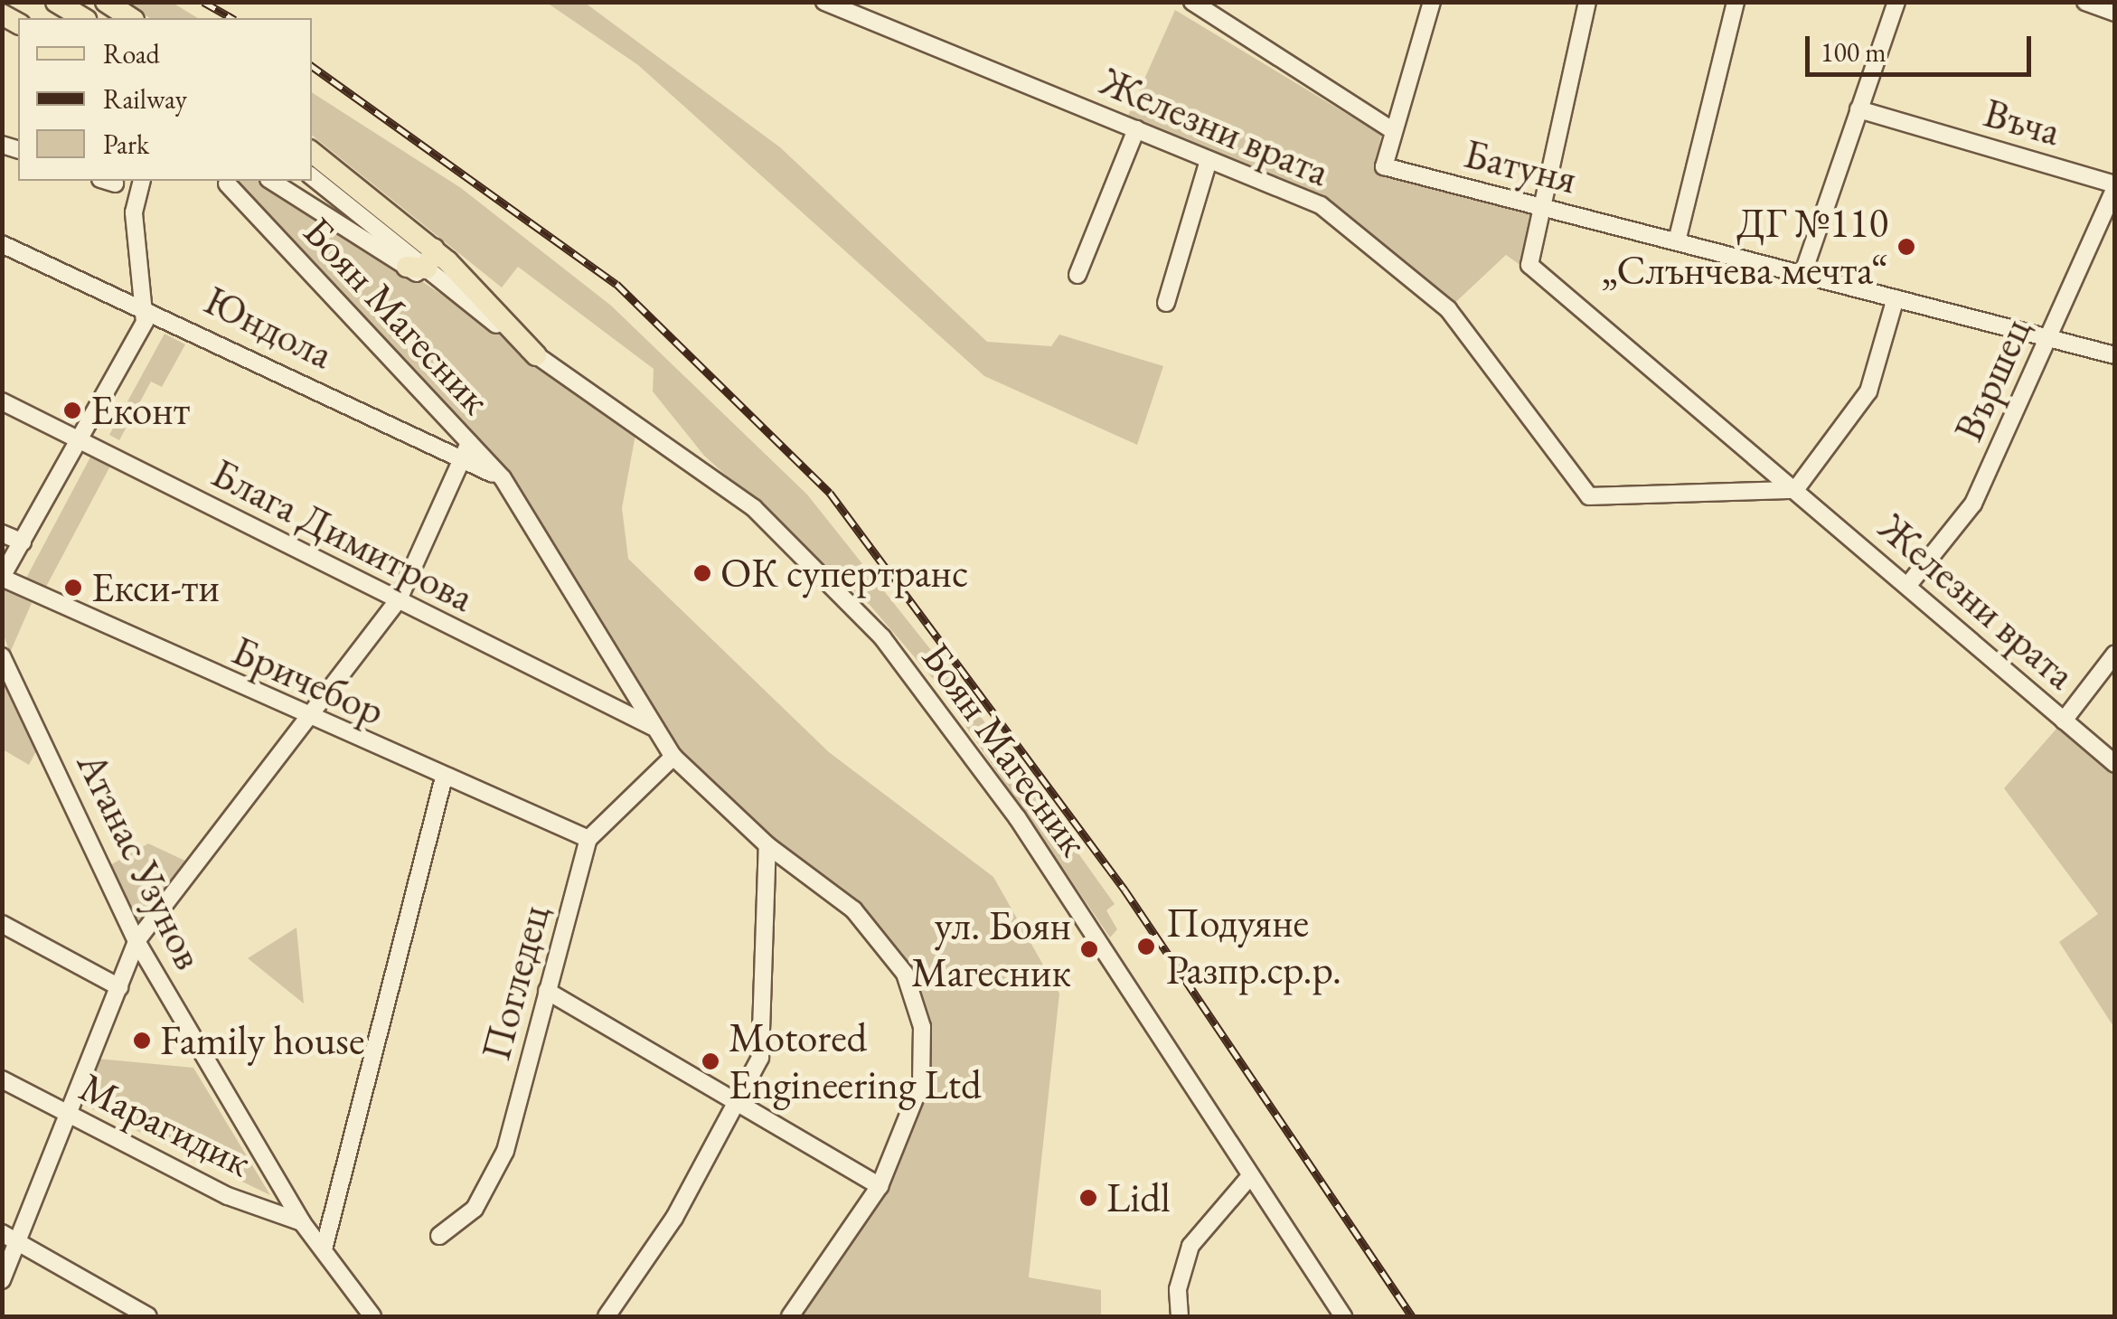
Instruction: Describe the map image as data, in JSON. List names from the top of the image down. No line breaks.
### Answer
{"streets":{"street":["Въча","Железни врата","Батуня","Боян Магесник","Юндола","Вършец","Блага Димитрова","Бричебор","Атанас Узунов","Погледец","Марагидик"]},"crossings":[["Въча","Вършец"],["Железни врата","Батуня"],["Железни врата","Вършец"],["Батуня","Вършец"],["Боян Магесник","Юндола"],["Боян Магесник","Блага Димитрова"],["Бричебор","Погледец"],["Атанас Узунов","Марагидик"]],"places":["ДГ №110 „Слънчева мечта“","Еконт","ОК супертранс","Екси-ти","Подуяне Разпр.ср.р.","ул. Боян Магесник","Family house","Motored Engineering Ltd","Lidl"],"legend":["Road","Railway","Park"],"scale_bar":"100 m"}
